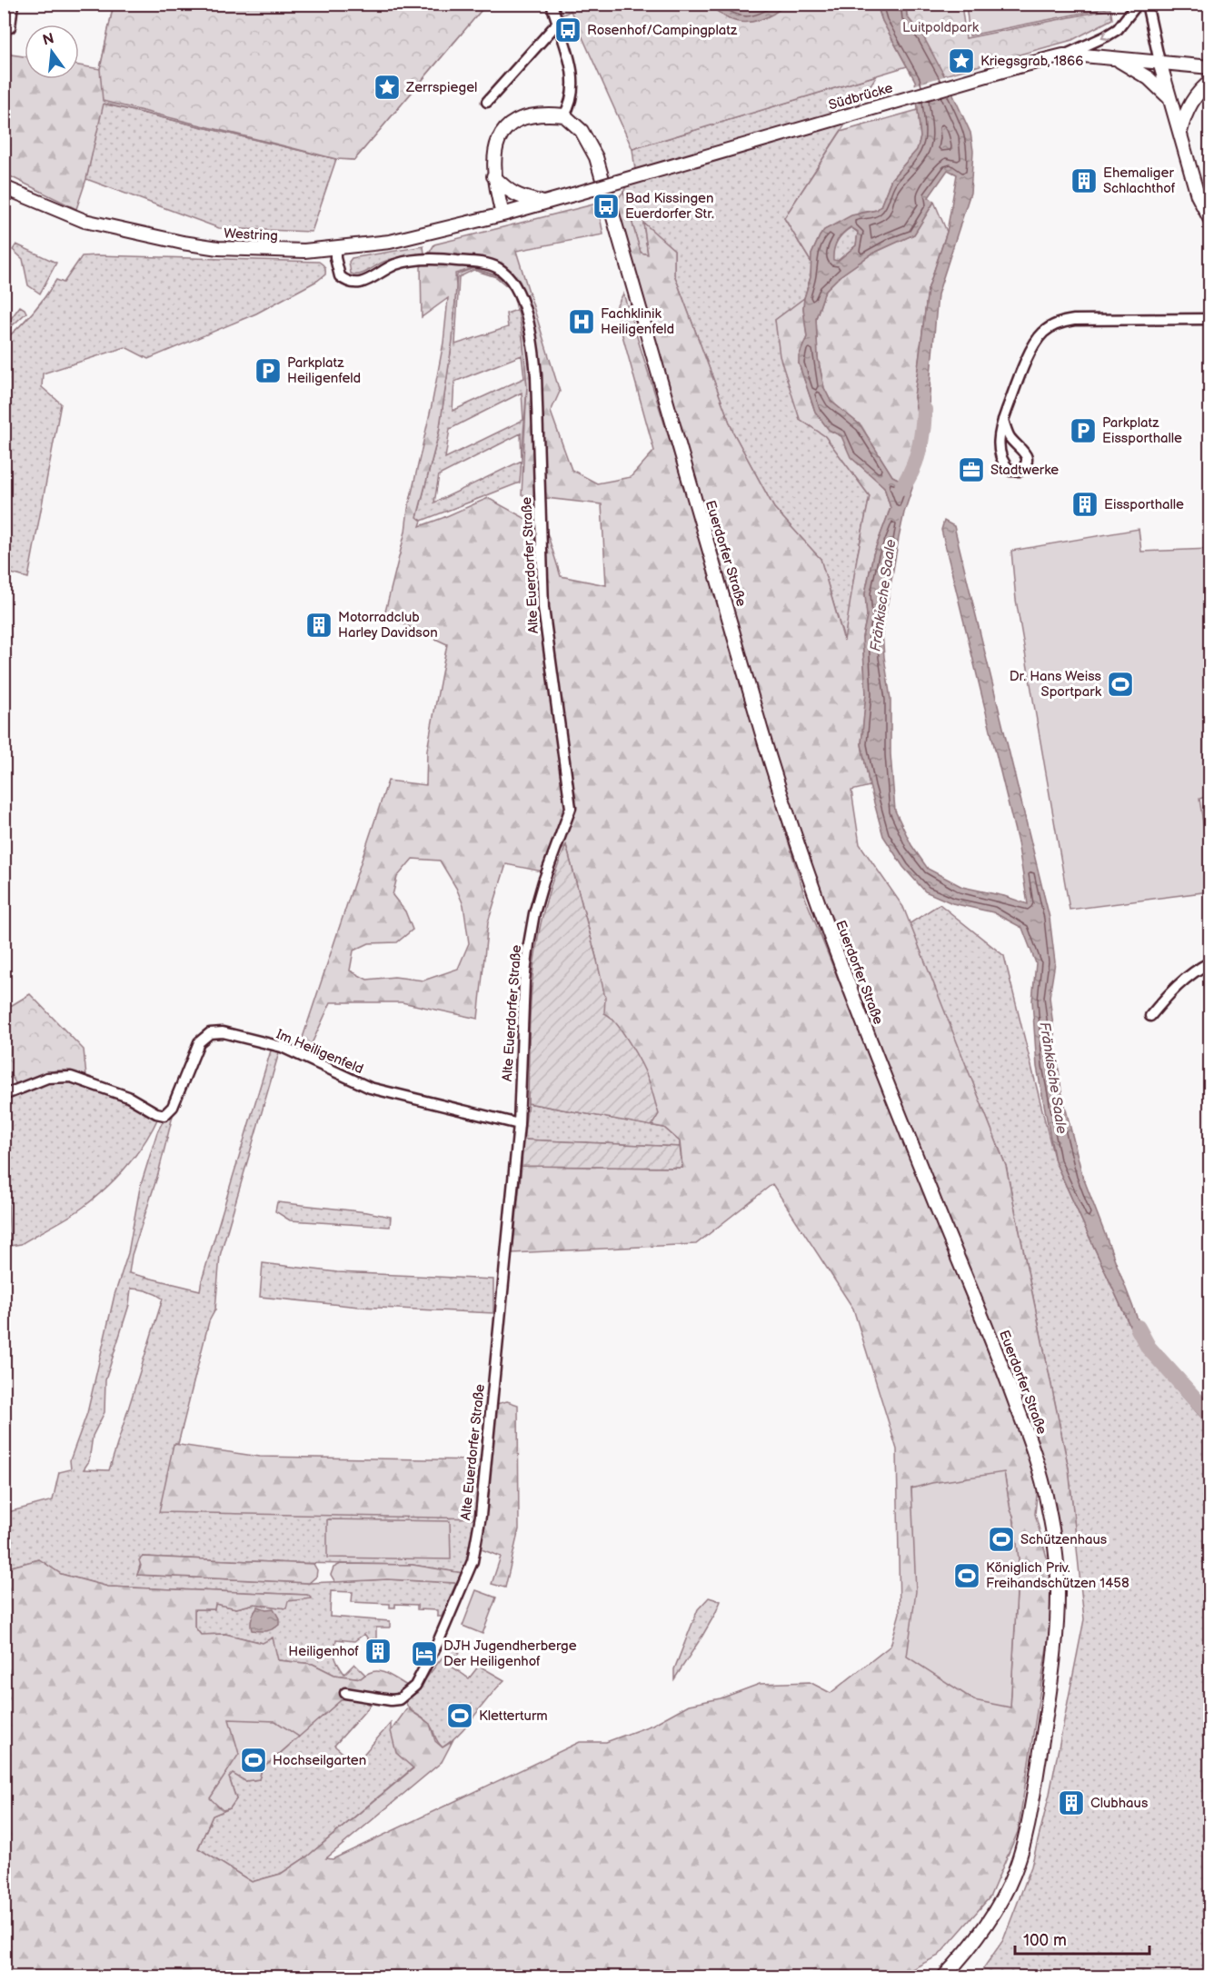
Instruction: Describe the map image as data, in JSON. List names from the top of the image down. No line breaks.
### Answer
{"streets":{"main road":["Südbrücke","Westring","Euerdorfer Straße"],"street":["Alte Euerdorfer Straße","Im Heiligenfeld"]},"crossings":[["Südbrücke","Westring"],["Westring","Alte Euerdorfer Straße"],["Alte Euerdorfer Straße","Im Heiligenfeld"]],"water":["Fränkische Saale"],"parks":["Luitpoldpark"],"places":{"bus stop":["Rosenhof/Campingplatz","Bad Kissingen Euerdorfer Str."],"place":["Kriegsgrab, 1866","Zerrspiegel"],"building":["Ehemaliger Schlachthof","Eissporthalle","Motorradclub Harley Davidson","Heiligenhof","Clubhaus"],"hospital":["Fachklinik Heiligenfeld"],"parking":["Parkplatz Heiligenfeld","Parkplatz Eissporthalle"],"office":["Stadtwerke"],"sports":["Dr. Hans Weiss Sportpark","Schützenhaus","Königlich Priv. Freihandschützen 1458","Kletterturm","Hochseilgarten"],"hotel":["DJH Jugendherberge Der Heiligenhof"]},"scale_bar":"100 m","north":"top"}
